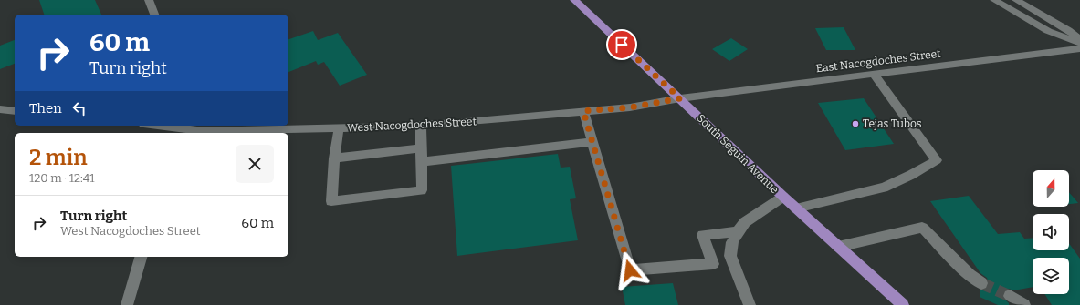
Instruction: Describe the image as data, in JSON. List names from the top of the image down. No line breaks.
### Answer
{"streets":{"main road":["South Seguin Avenue"],"street":["East Nacogdoches Street","West Nacogdoches Street"]},"crossings":[["East Nacogdoches Street","West Nacogdoches Street"],["East Nacogdoches Street","South Seguin Avenue"],["West Nacogdoches Street","South Seguin Avenue"]],"places":["Tejas Tubos"],"north":"top","page":{"turn":["60 m","Turn right"],"then":"Then","heading":["2 min","120 m · 12:41"],"list":[{"name":"Turn right","note":"West Nacogdoches Street","value":"60 m"}]}}
